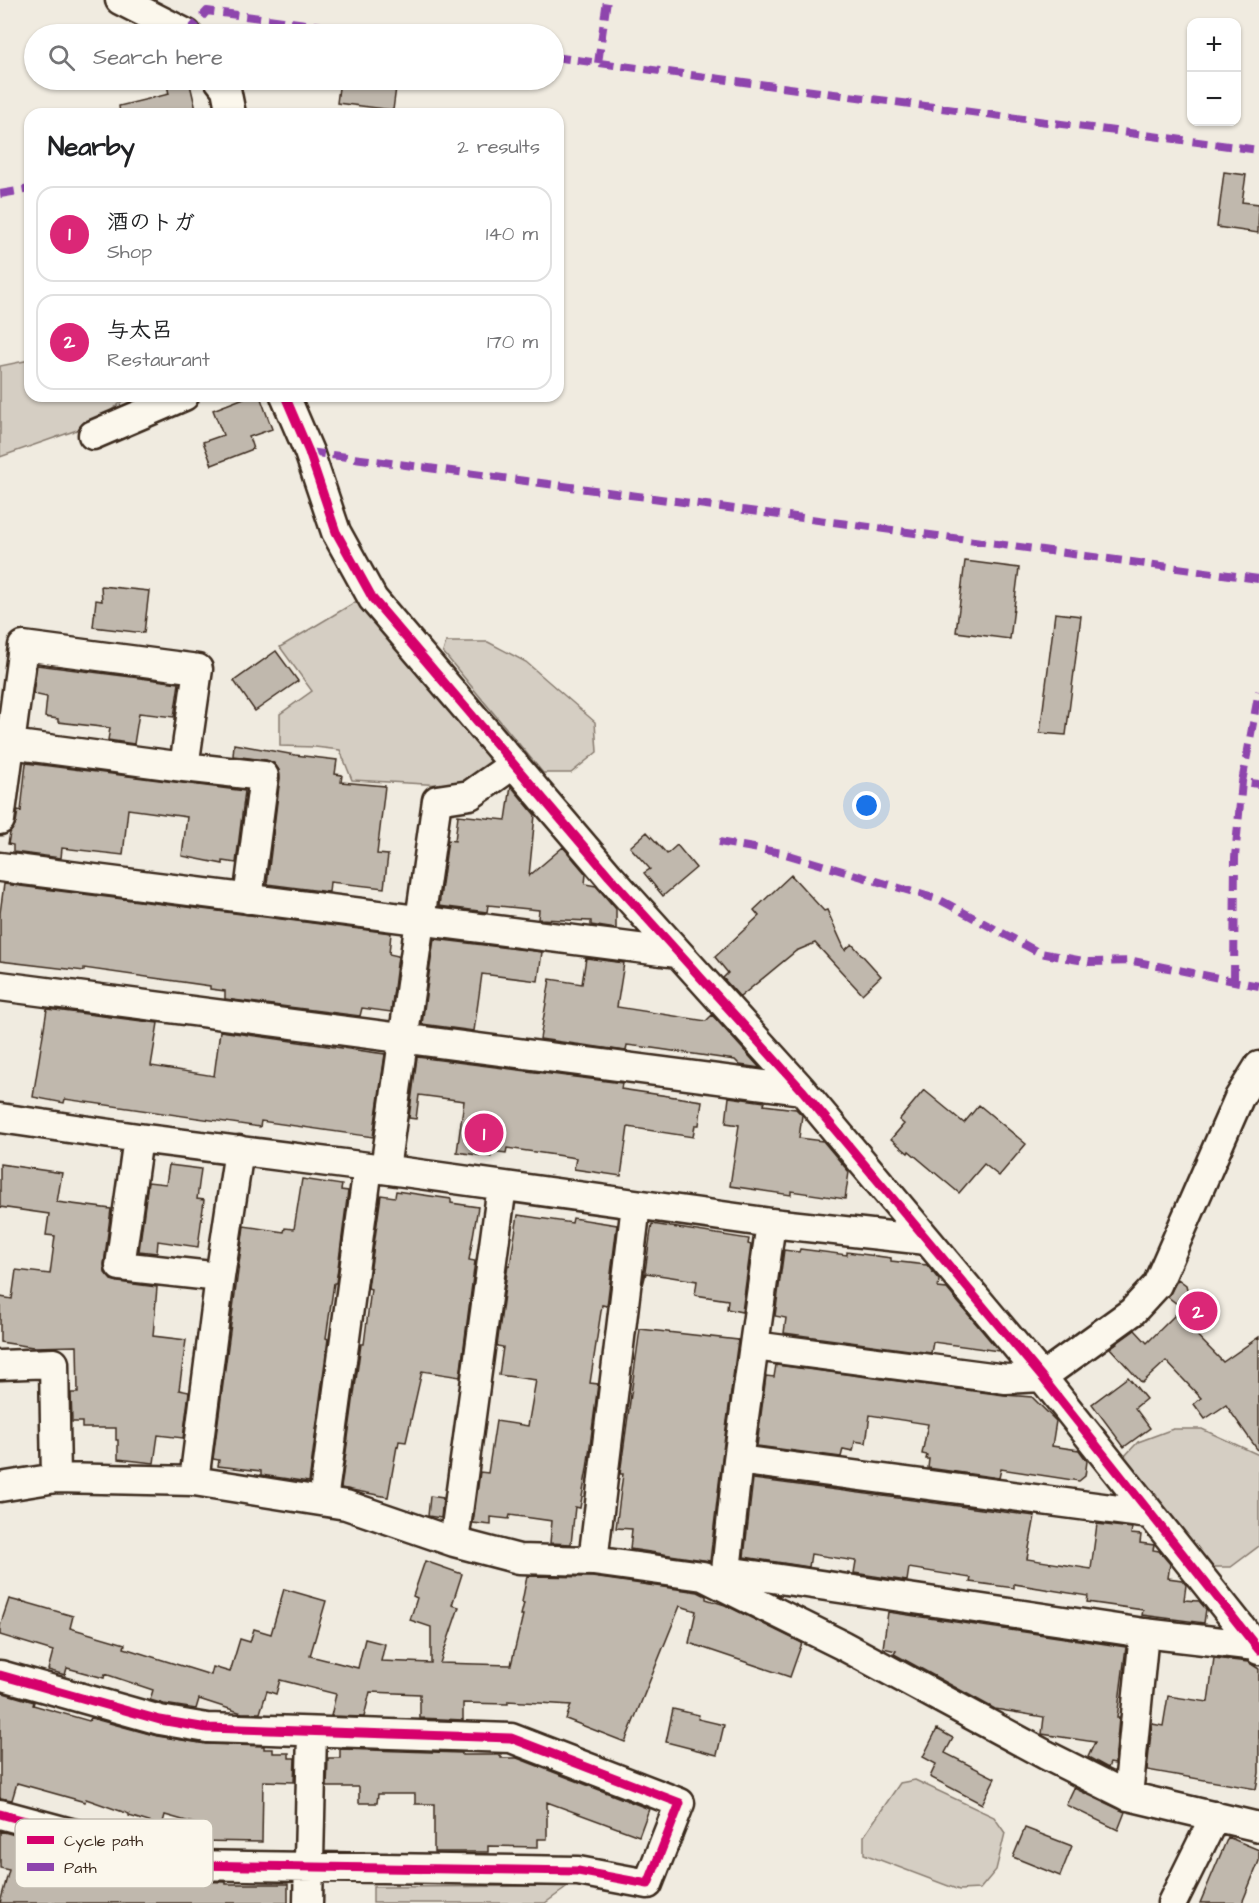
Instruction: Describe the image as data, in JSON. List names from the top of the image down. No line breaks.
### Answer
{"legend":["Cycle path","Path"],"page":{"map_buttons":["+","−"],"search":"Search here","heading":["Nearby","2 results"],"list":[{"mark":"1","name":"酒のトガ","note":"Shop","value":"140 m"},{"mark":"2","name":"与太呂","note":"Restaurant","value":"170 m"}],"pins":["1","2"]}}
